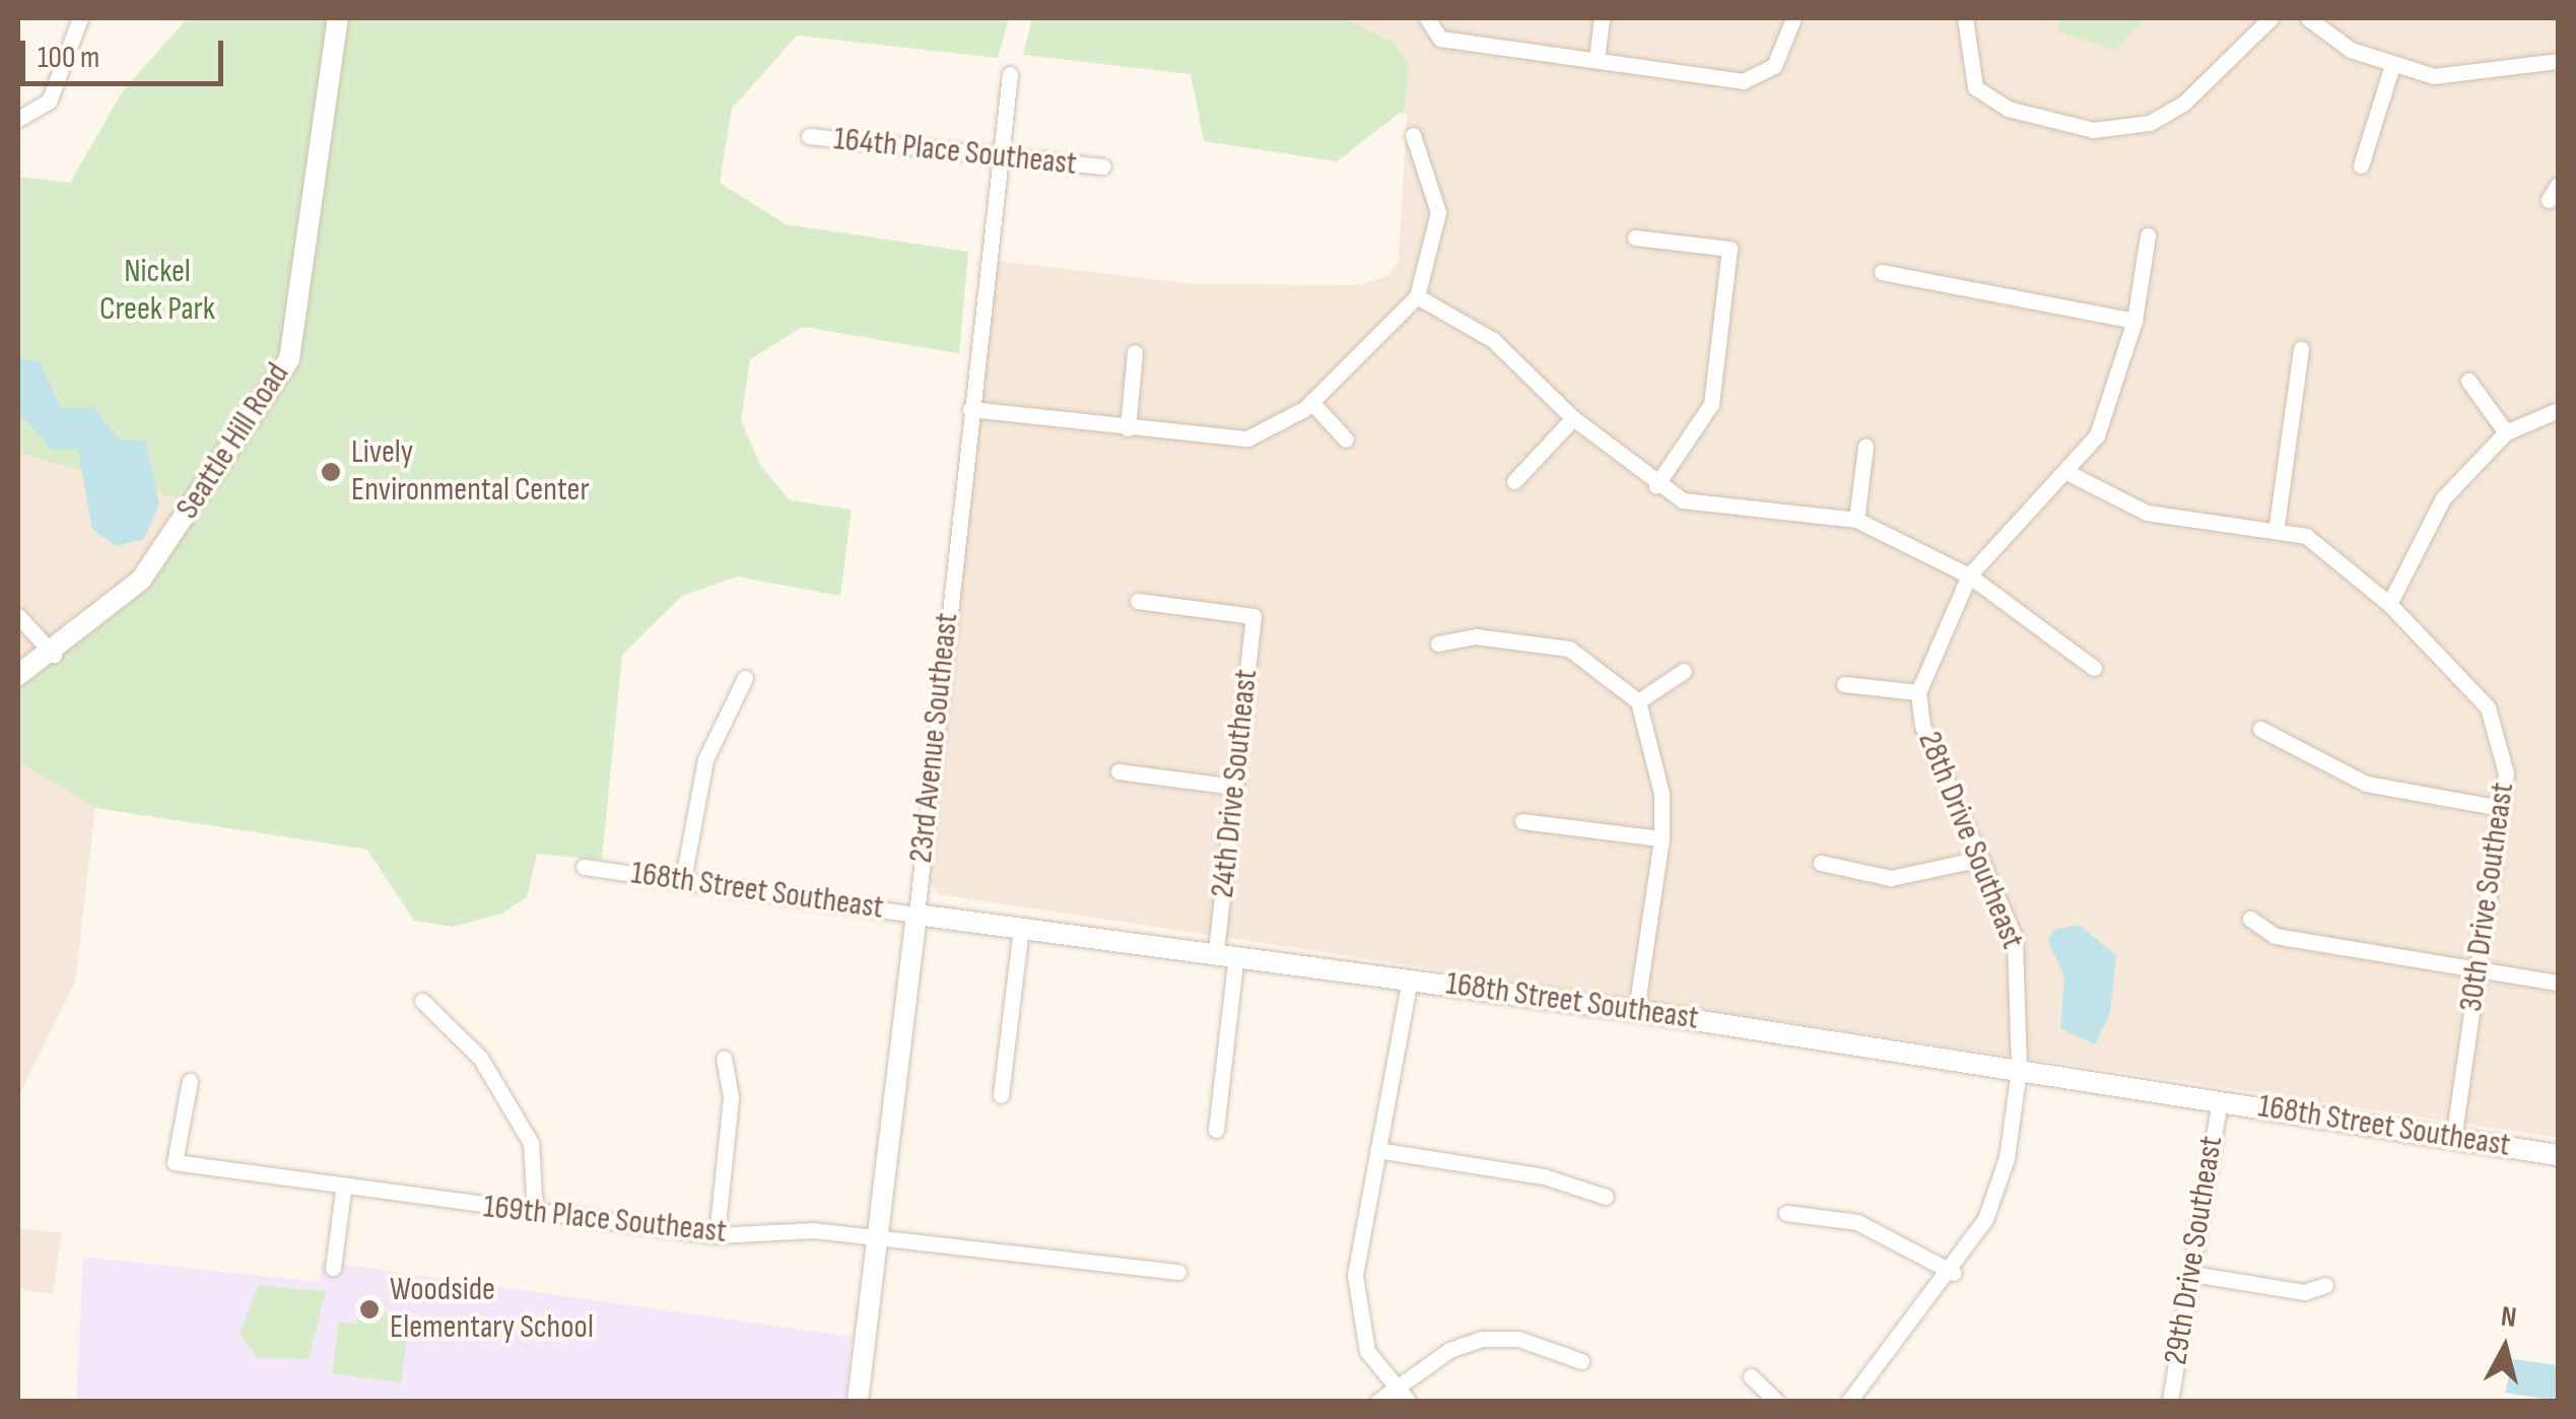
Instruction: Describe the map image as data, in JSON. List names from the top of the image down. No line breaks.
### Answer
{"streets":{"street":["164th Place Southeast","Seattle Hill Road","23rd Avenue Southeast","24th Drive Southeast","28th Drive Southeast","168th Street Southeast","30th Drive Southeast","169th Place Southeast","29th Drive Southeast"]},"crossings":[["164th Place Southeast","23rd Avenue Southeast"],["23rd Avenue Southeast","168th Street Southeast"],["23rd Avenue Southeast","169th Place Southeast"],["24th Drive Southeast","168th Street Southeast"],["28th Drive Southeast","168th Street Southeast"],["168th Street Southeast","30th Drive Southeast"],["168th Street Southeast","29th Drive Southeast"]],"parks":["Nickel Creek Park"],"places":["Lively Environmental Center","Woodside Elementary School"],"scale_bar":"100 m","north":"top"}
